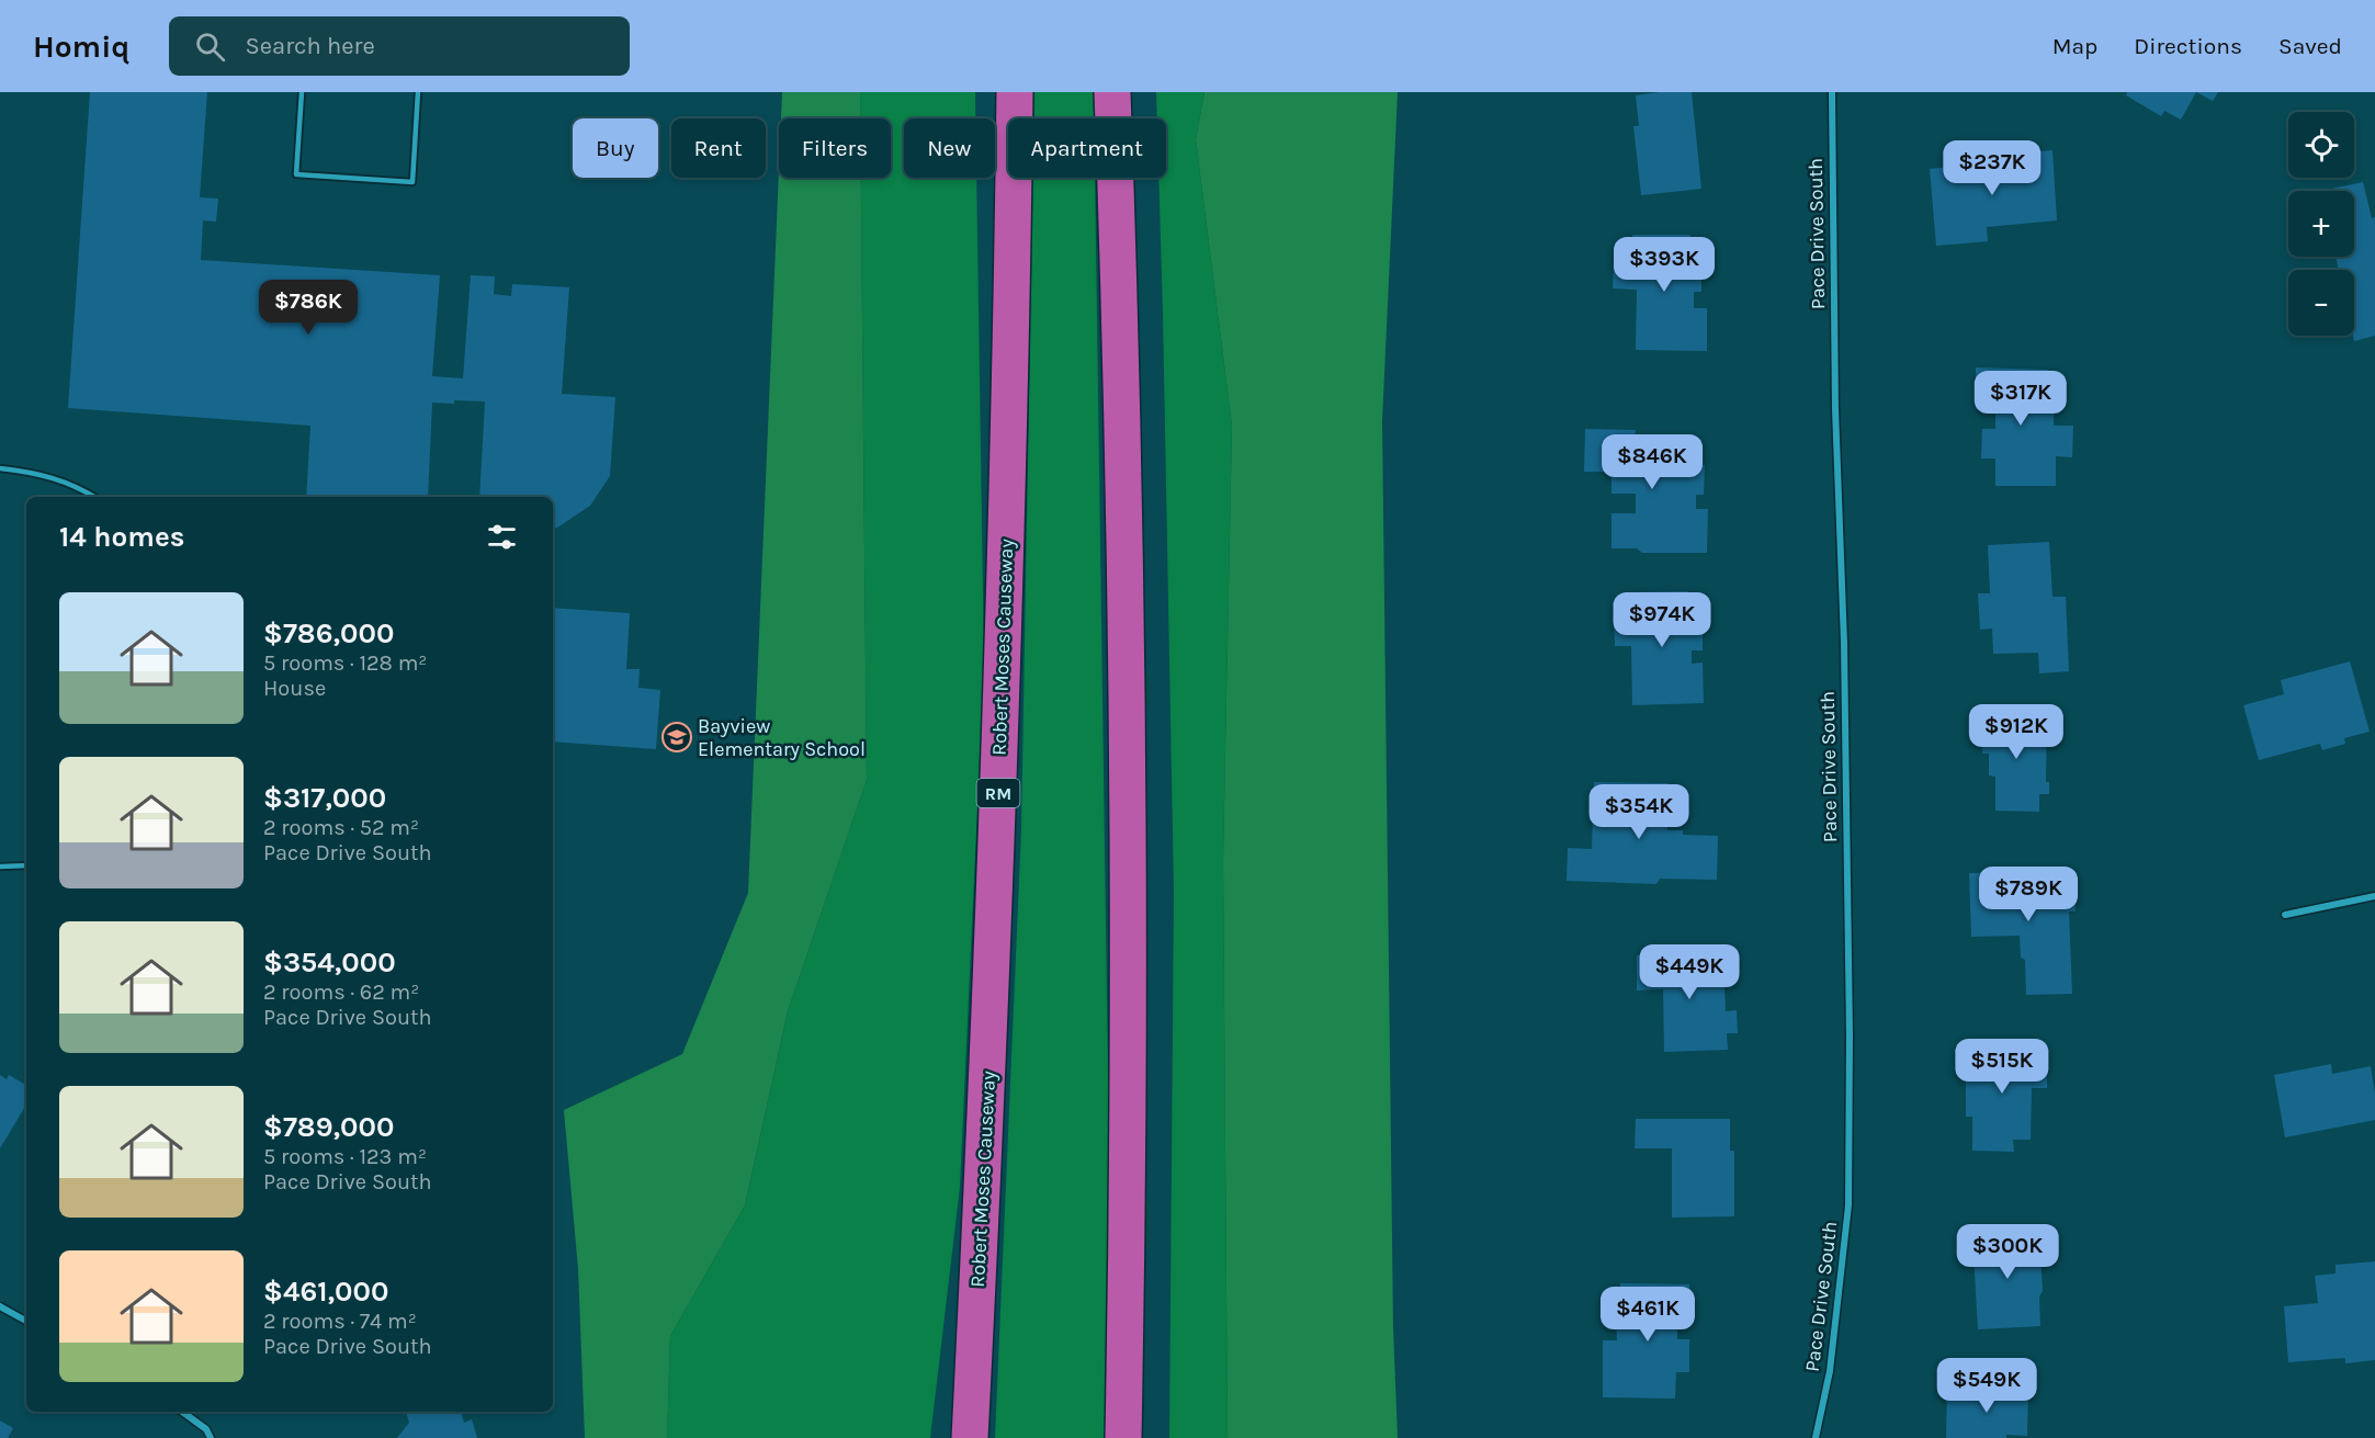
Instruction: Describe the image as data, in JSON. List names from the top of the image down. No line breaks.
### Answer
{"streets":{"highway":["Robert Moses Causeway","RM"],"street":["Pace Drive South"]},"places":{"school or university":["Bayview Elementary School"]},"page":{"header":"Homiq","search":"Search here","nav":["Map","Directions","Saved"],"map_buttons":["+","−"],"chip":["Buy","Rent","Filters","New","Apartment"],"price":["$237K","$393K","$786K","$317K","$846K","$974K","$912K","$354K","$789K","$449K","$515K","$300K","$461K","$549K"],"heading":"14 homes","list":[{"name":"$786,000","note":"5 rooms · 128 m² · House"},{"name":"$317,000","note":"2 rooms · 52 m² · Pace Drive South"},{"name":"$354,000","note":"2 rooms · 62 m² · Pace Drive South"},{"name":"$789,000","note":"5 rooms · 123 m² · Pace Drive South"},{"name":"$461,000","note":"2 rooms · 74 m² · Pace Drive South"}]}}
